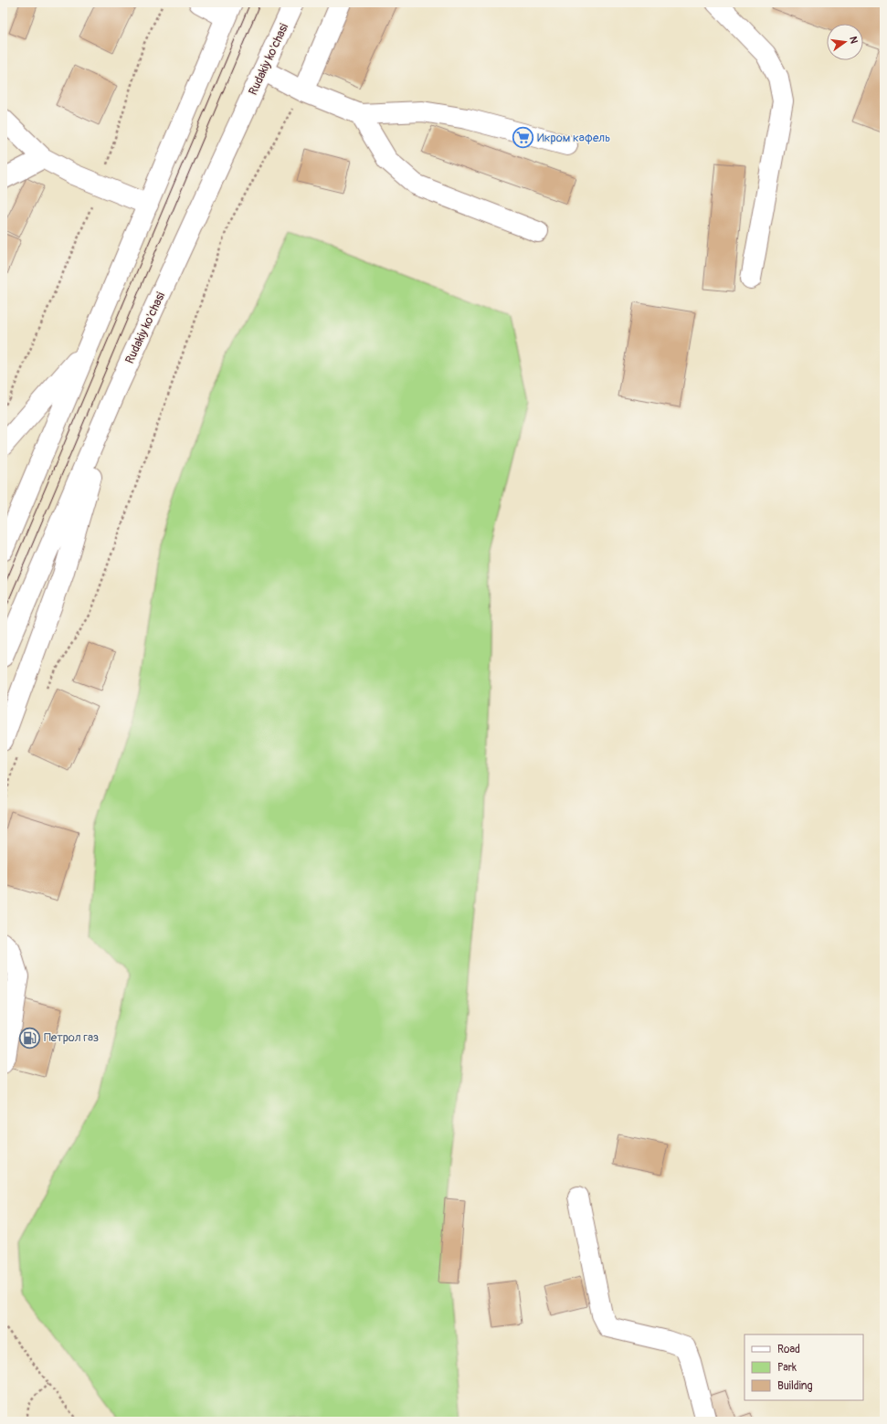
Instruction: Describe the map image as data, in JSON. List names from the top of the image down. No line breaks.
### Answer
{"streets":{"main road":["Rudakiy ko'chasi"]},"places":{"supermarket":["Икром кафель"],"fuel station":["Петрол газ"]},"legend":["Road","Park","Building"],"north":"right"}
